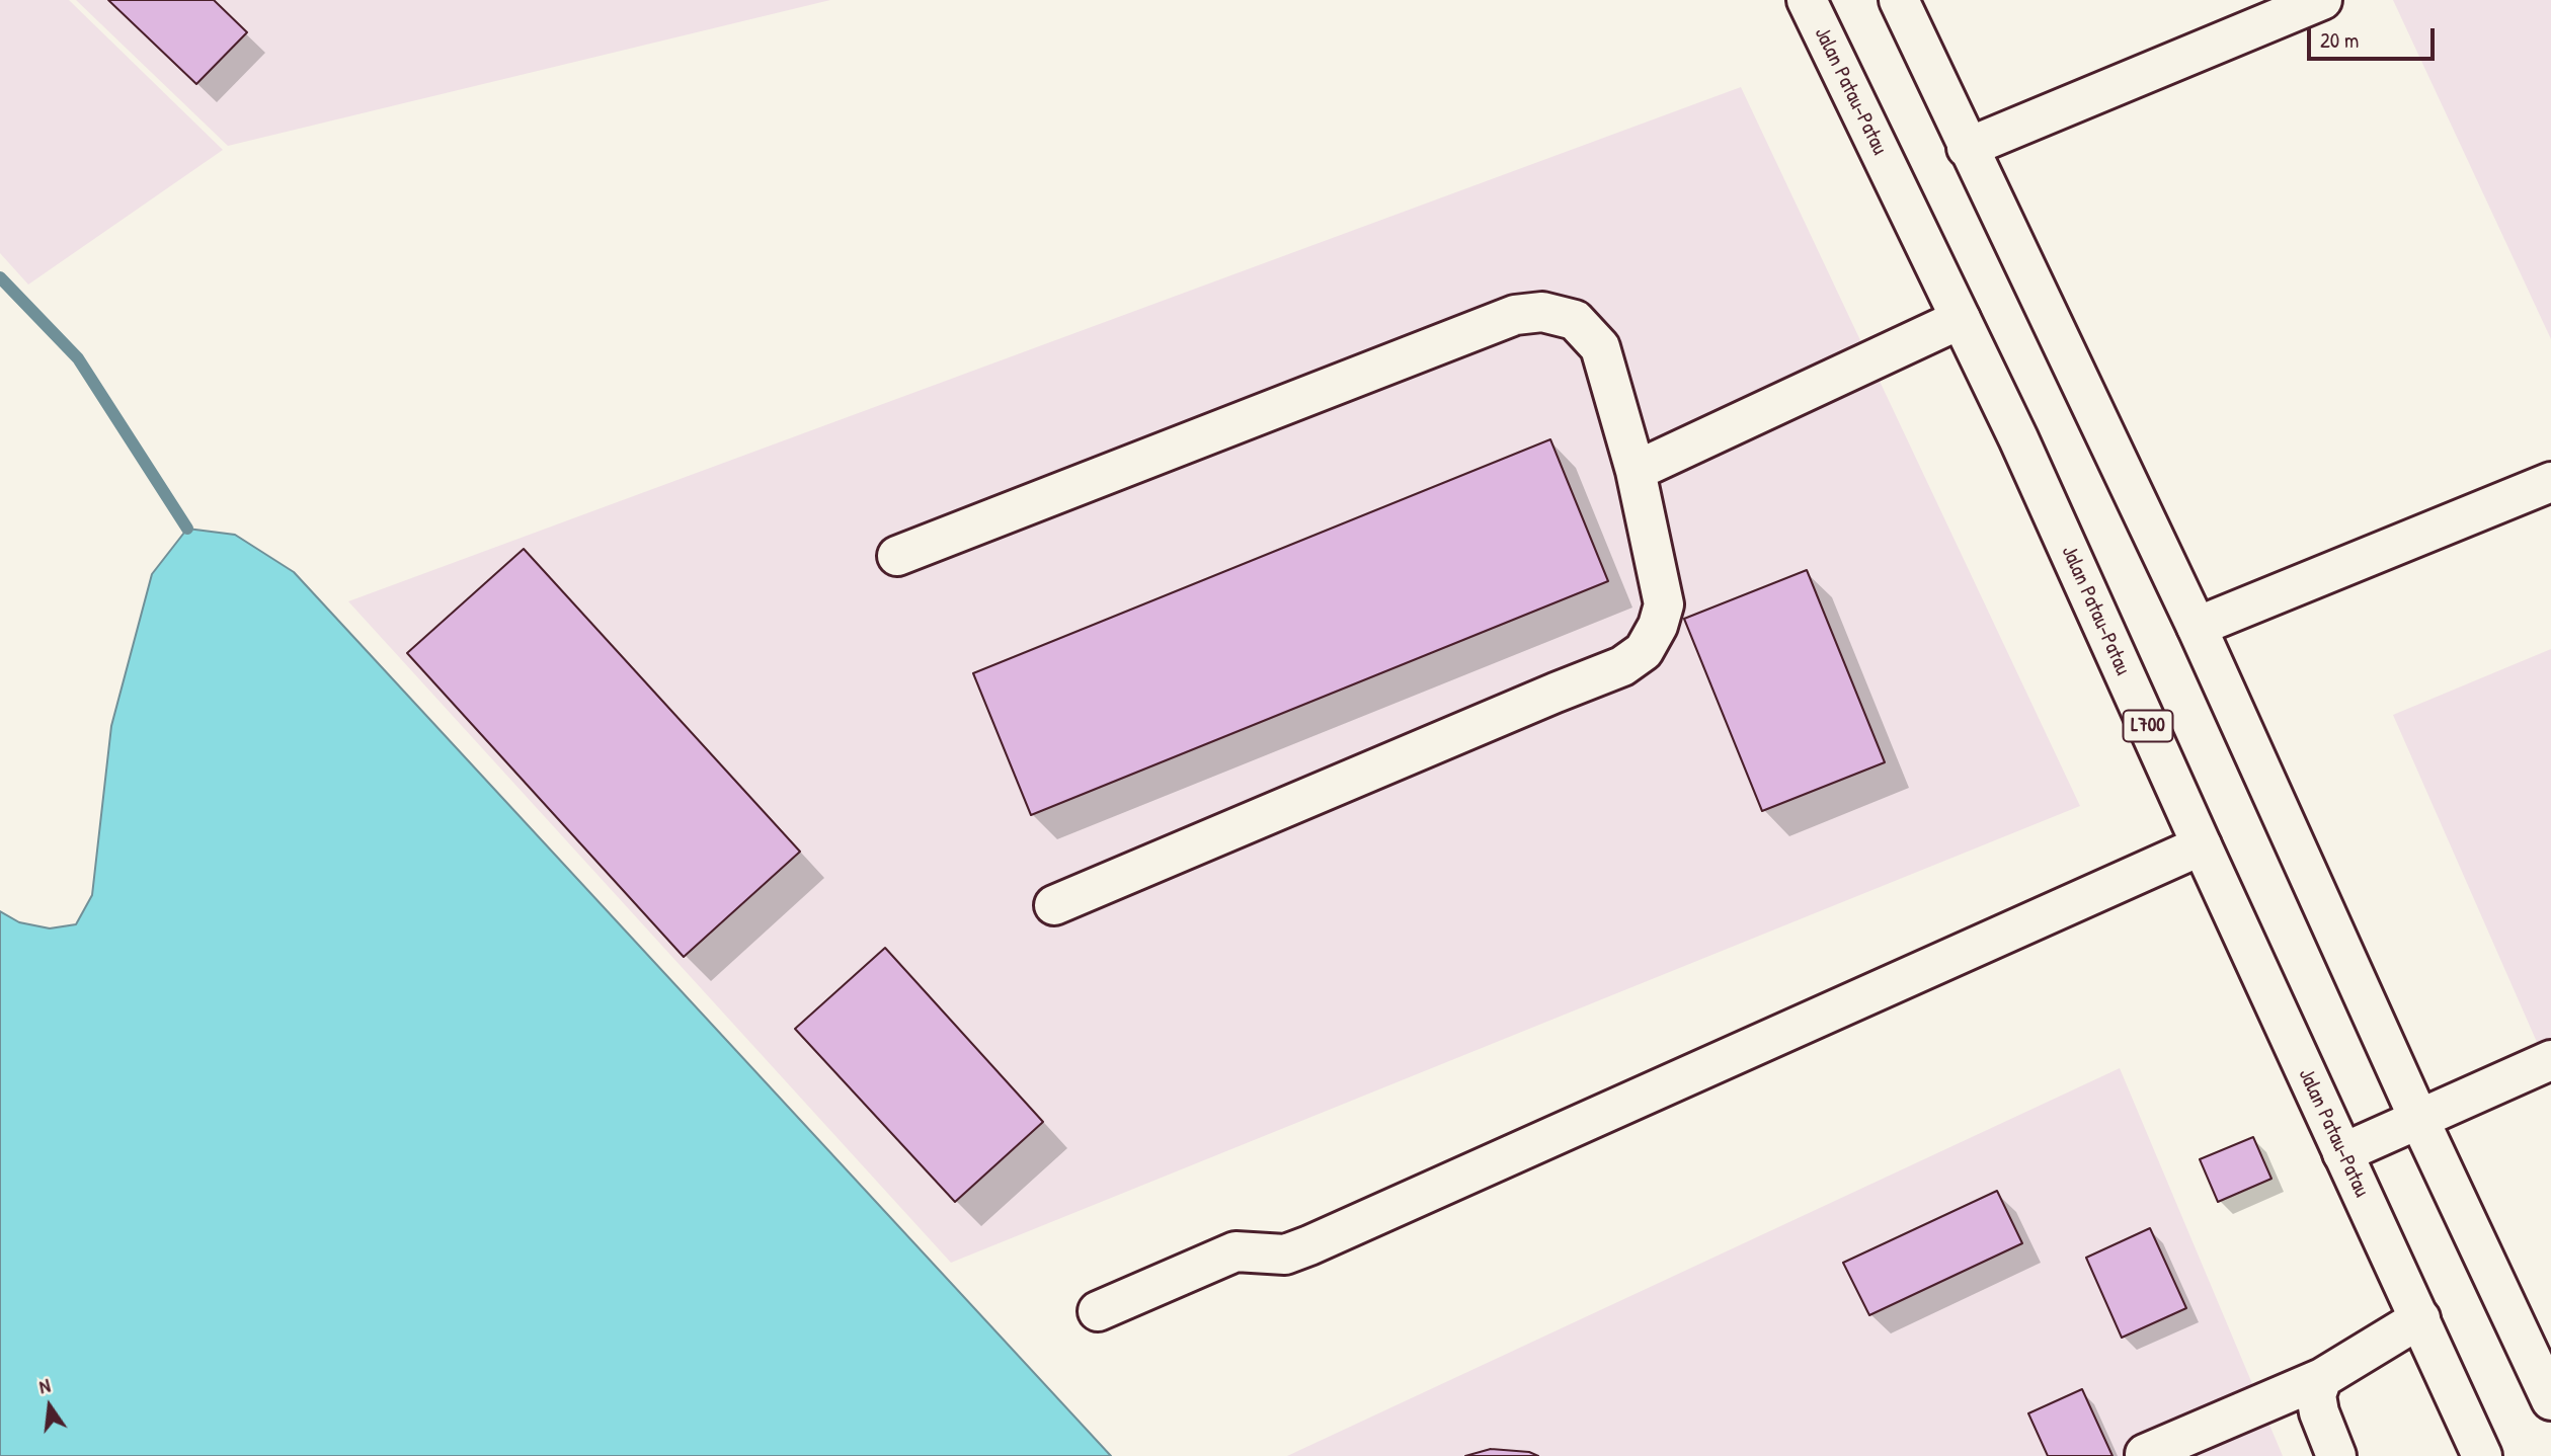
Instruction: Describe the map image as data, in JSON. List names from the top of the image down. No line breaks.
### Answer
{"streets":{"main road":["Jalan Patau-Patau","L700"]},"scale_bar":"20 m","north":"top"}
